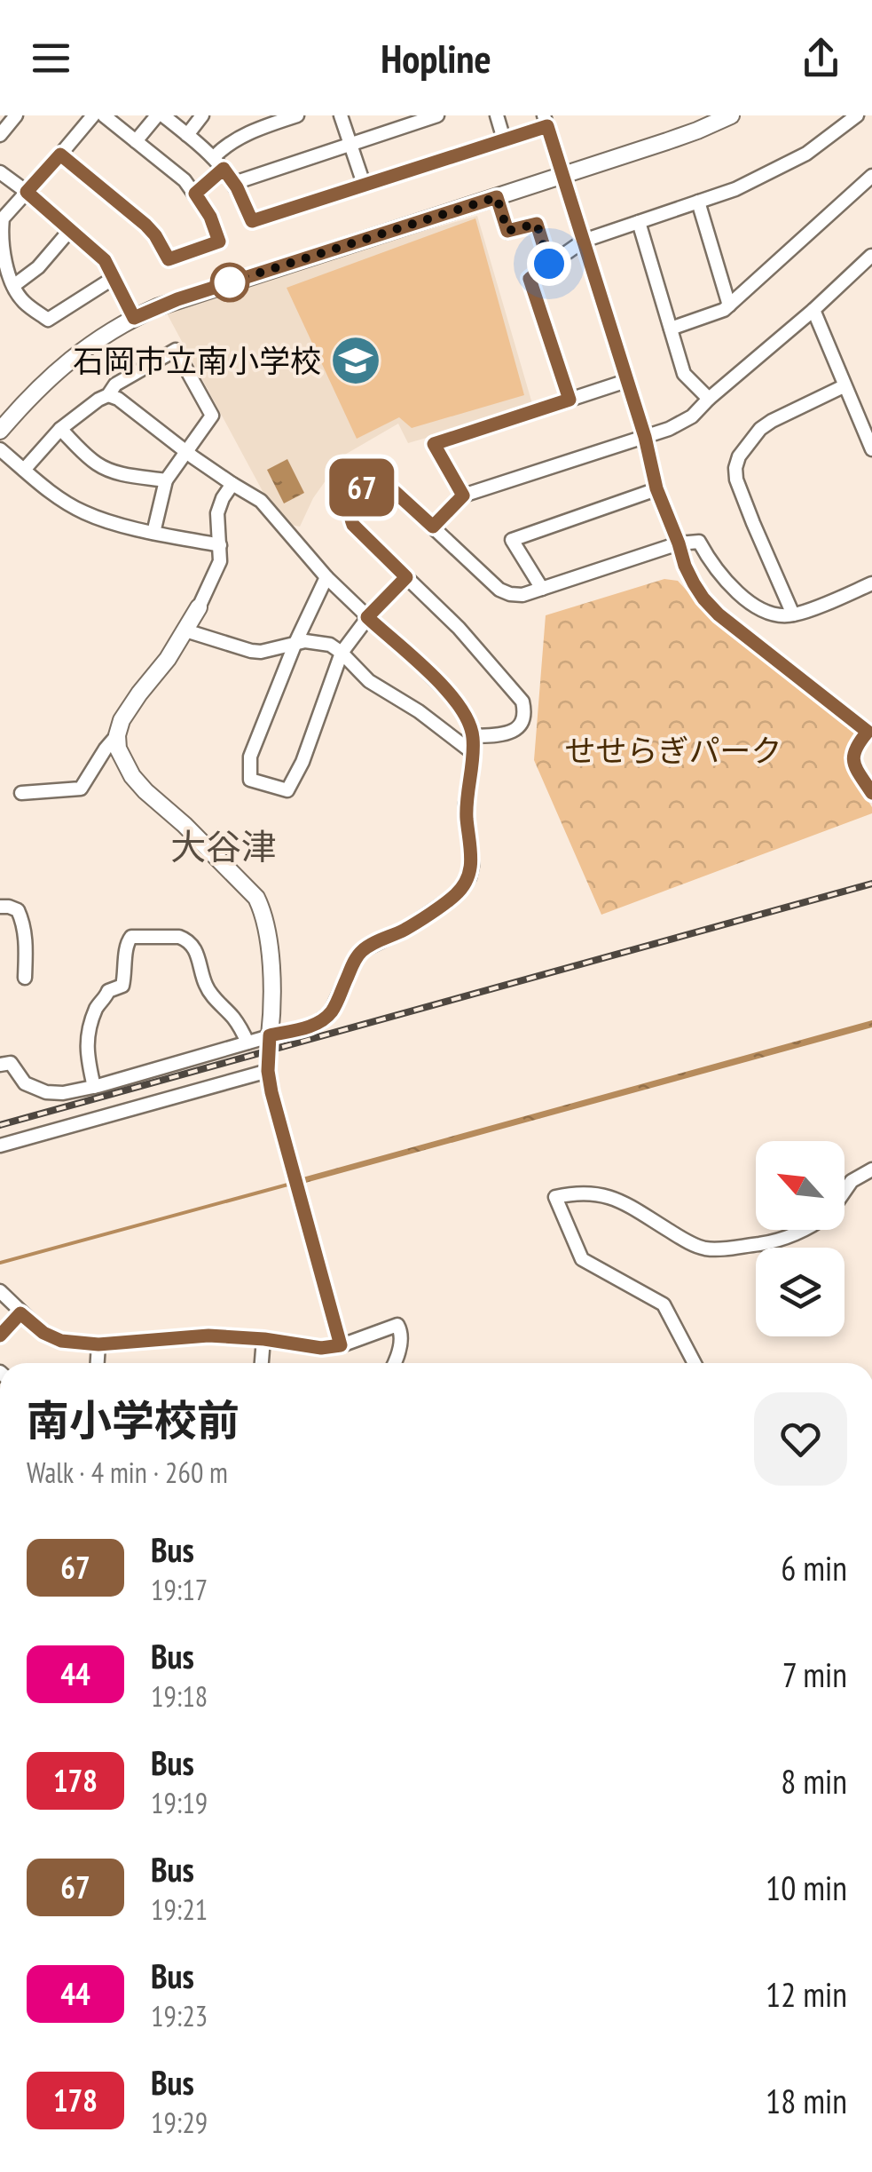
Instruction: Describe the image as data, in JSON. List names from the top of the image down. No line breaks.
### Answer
{"districts":["大谷津"],"parks":["せせらぎパーク"],"places":{"school or university":["石岡市立南小学校"]},"lines":["bus line 67"],"north":"top left","page":{"header":"Hopline","on_map":"67","heading":["南小学校前","Walk · 4 min · 260 m"],"list":[{"mark":"67","name":"Bus","note":"19:17","value":"6 min"},{"mark":"44","name":"Bus","note":"19:18","value":"7 min"},{"mark":"178","name":"Bus","note":"19:19","value":"8 min"},{"mark":"67","name":"Bus","note":"19:21","value":"10 min"},{"mark":"44","name":"Bus","note":"19:23","value":"12 min"},{"mark":"178","name":"Bus","note":"19:29","value":"18 min"}]}}
